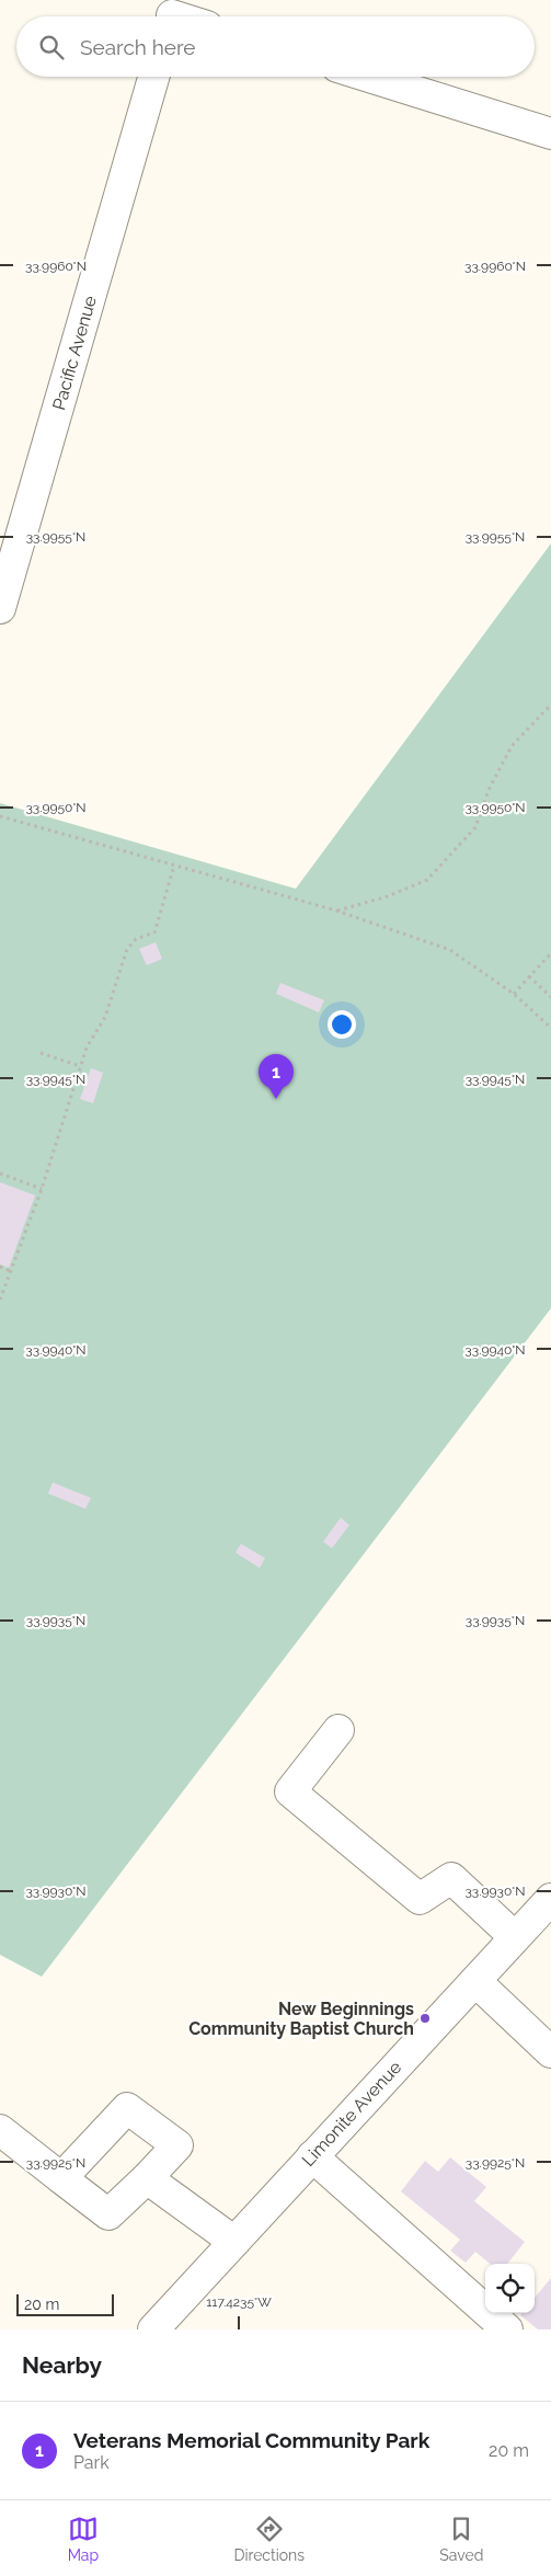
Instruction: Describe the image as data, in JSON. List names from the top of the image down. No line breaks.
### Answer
{"streets":{"main road":["Pacific Avenue","Limonite Avenue"]},"places":["New Beginnings Community Baptist Church"],"scale_bar":"20 m","page":{"search":"Search here","pins":"1","scale":"20 m","heading":"Nearby","list":[{"mark":"1","name":"Veterans Memorial Community Park","note":"Park","value":"20 m"}],"nav":["Map","Directions","Saved"]},"coordinates":["33.9960°N","33.9955°N","33.9950°N","33.9945°N","33.9940°N","33.9935°N","33.9930°N","33.9925°N","117.4235°W"]}
